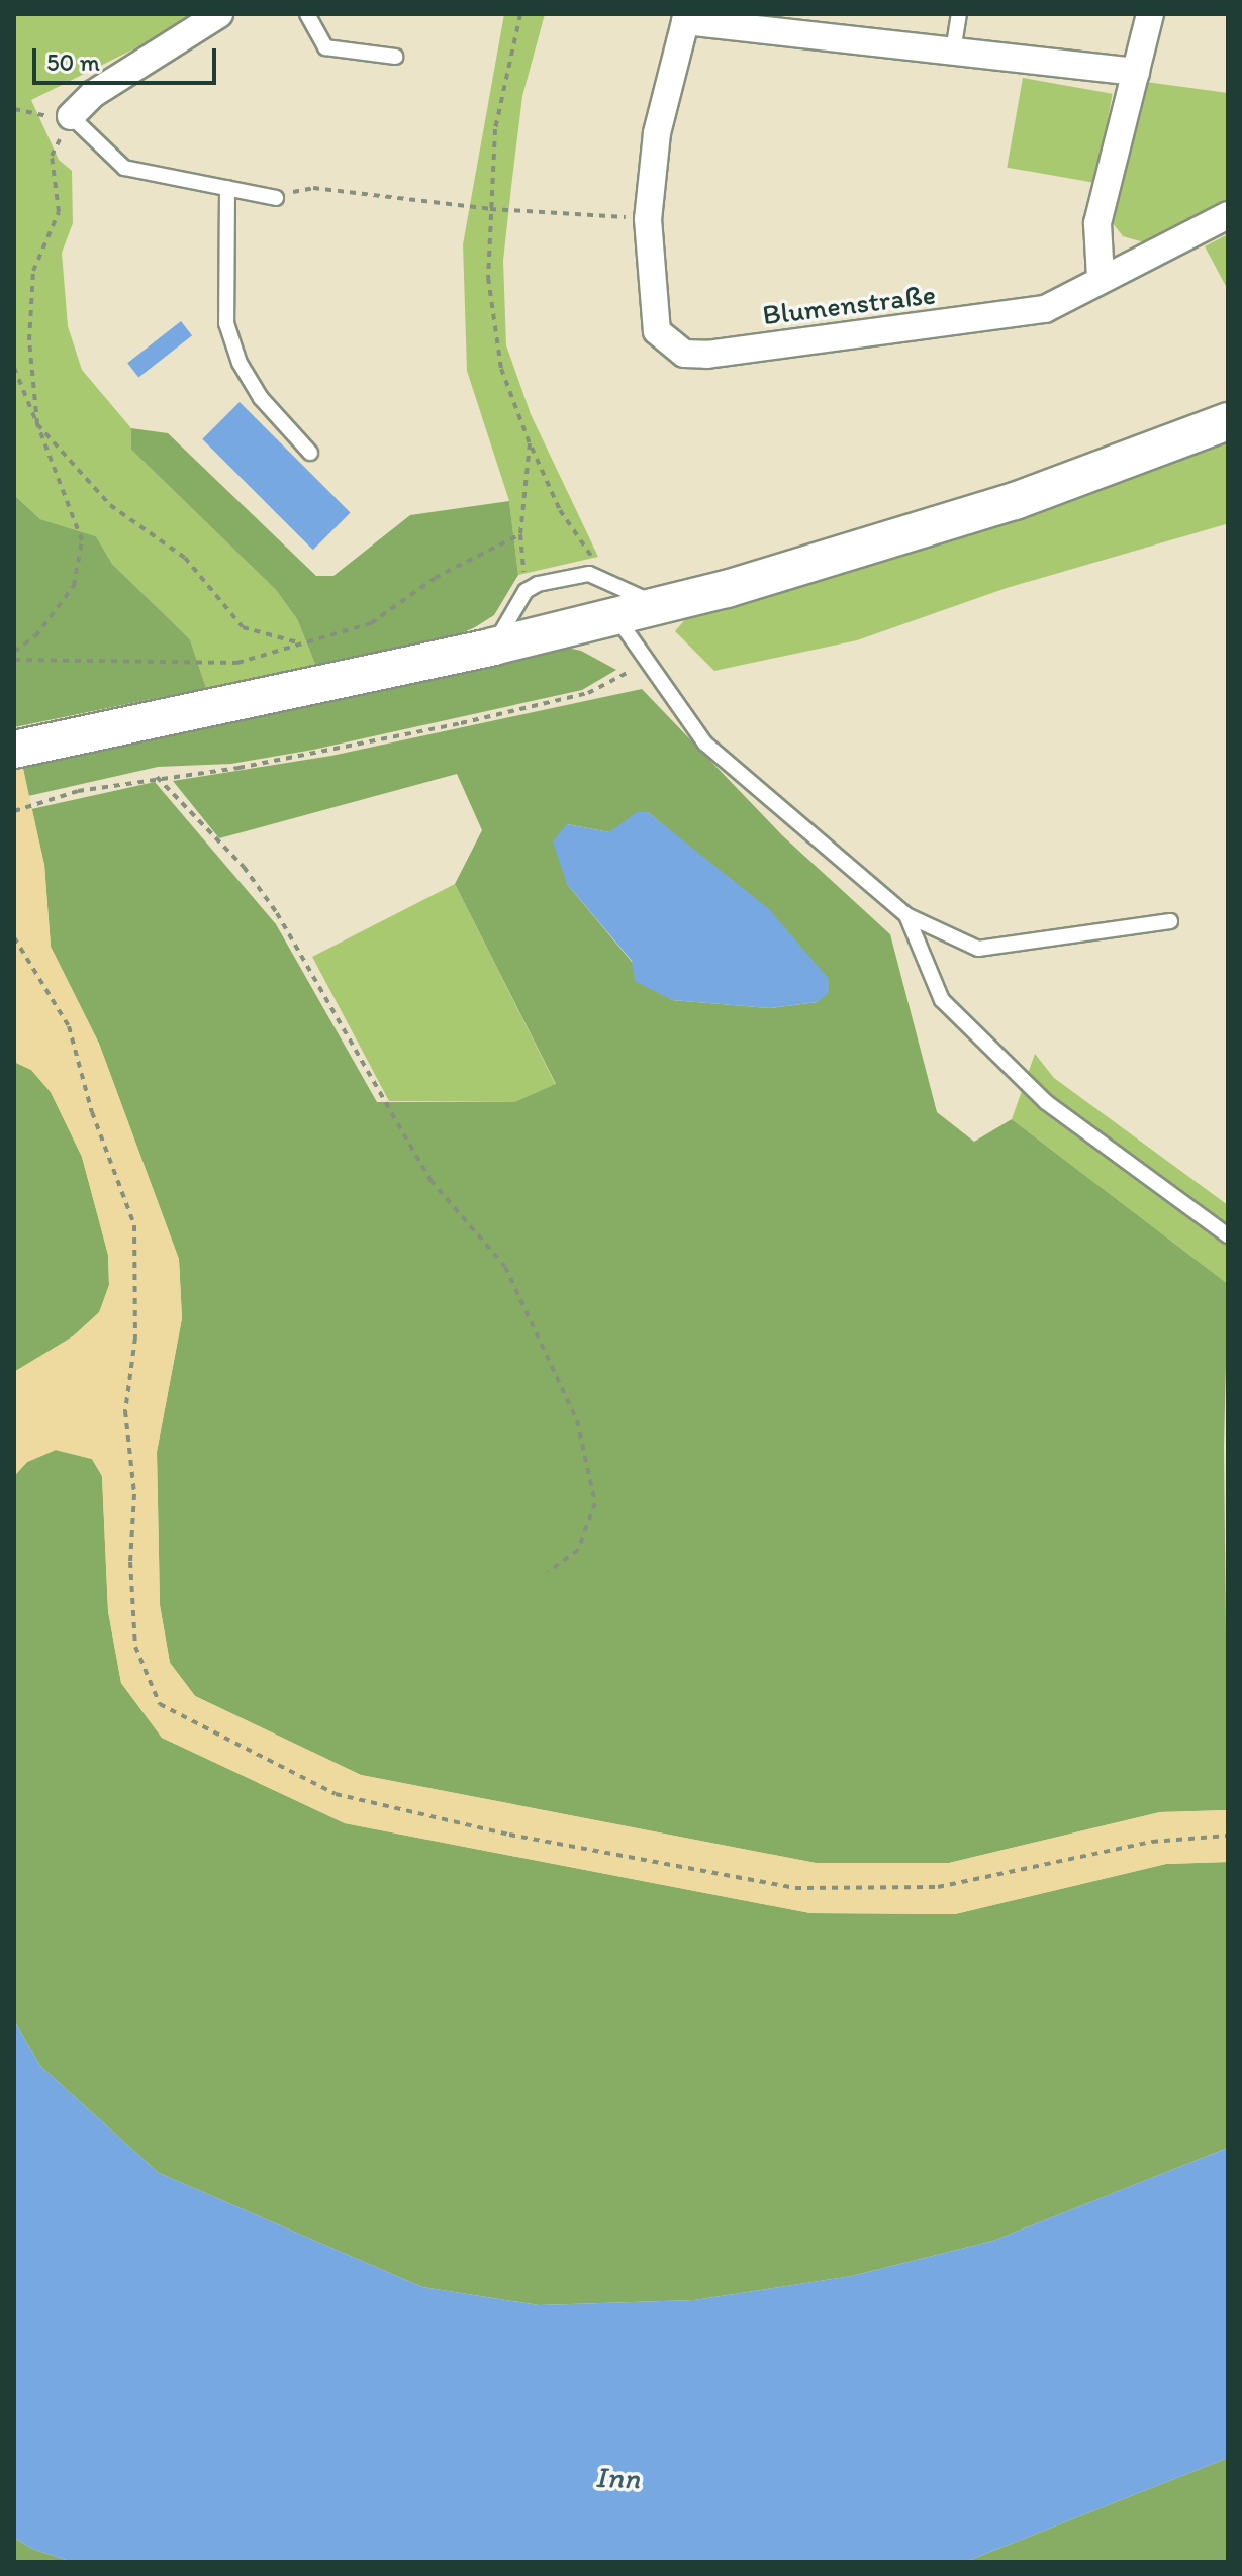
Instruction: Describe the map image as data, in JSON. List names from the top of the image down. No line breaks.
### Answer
{"streets":{"street":["Blumenstraße"]},"water":["Inn"],"scale_bar":"50 m"}
